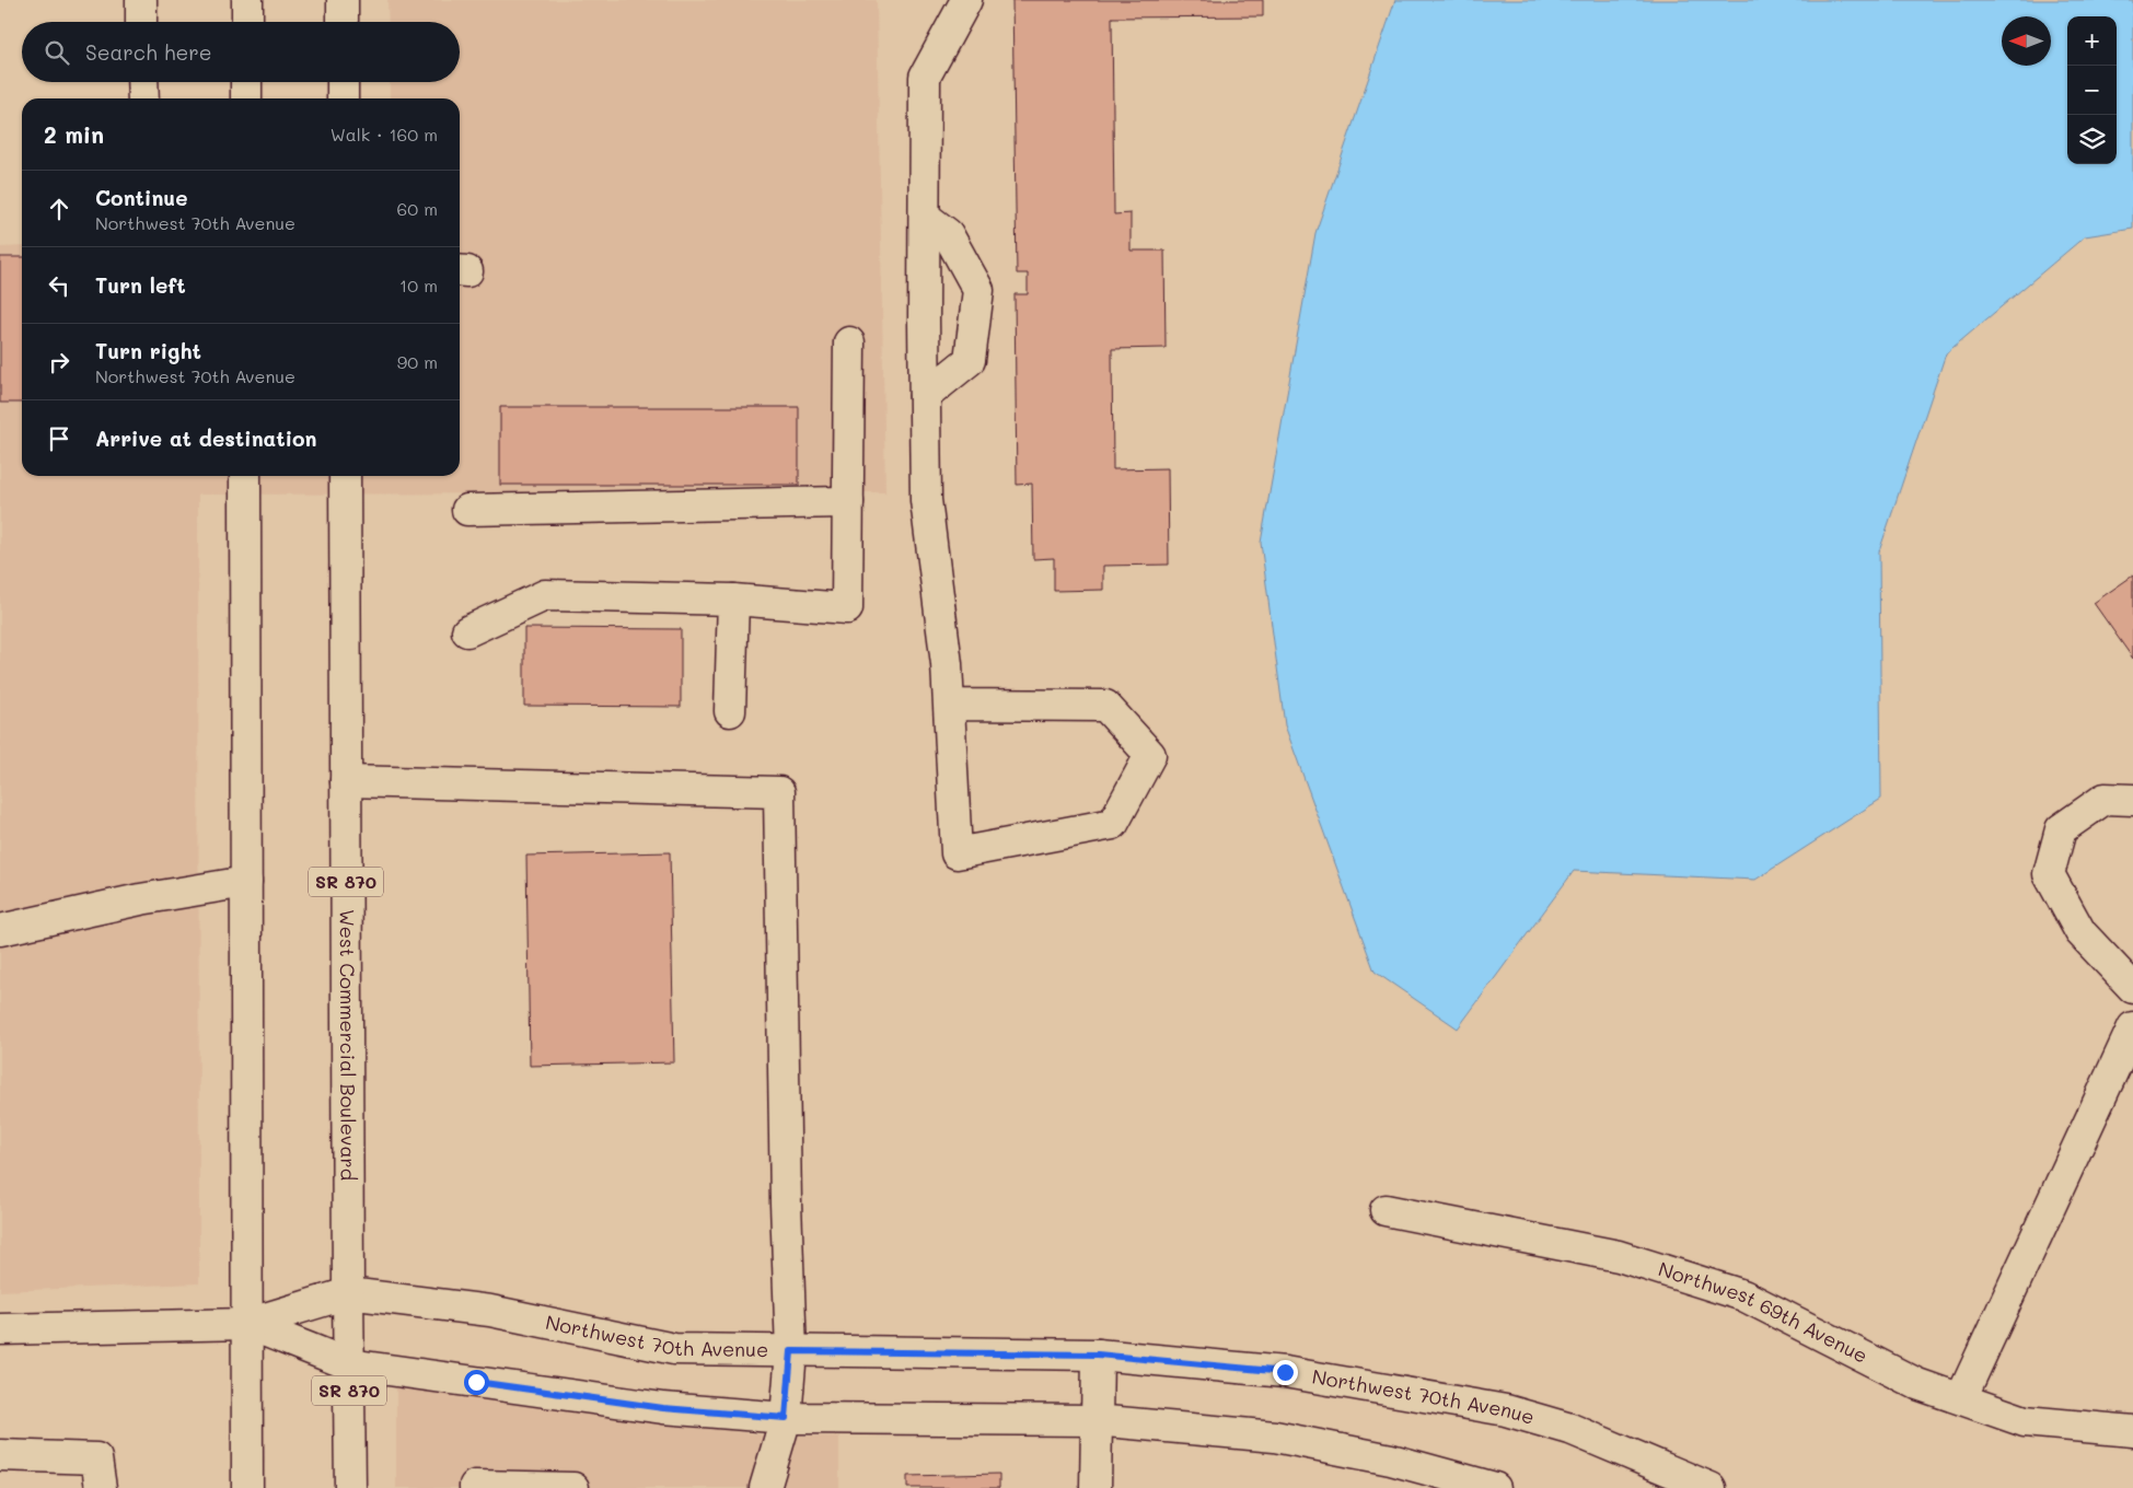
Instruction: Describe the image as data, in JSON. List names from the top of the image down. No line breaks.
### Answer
{"streets":{"main road":["SR 870","West Commercial Boulevard","Northwest 69th Avenue","Northwest 70th Avenue"]},"crossings":[["West Commercial Boulevard","Northwest 70th Avenue"]],"north":"left","page":{"map_buttons":["+","−"],"search":"Search here","heading":["2 min","Walk · 160 m"],"list":[["Continue","Northwest 70th Avenue","60 m"],["Turn left","10 m"],["Turn right","Northwest 70th Avenue","90 m"],"Arrive at destination"]}}
